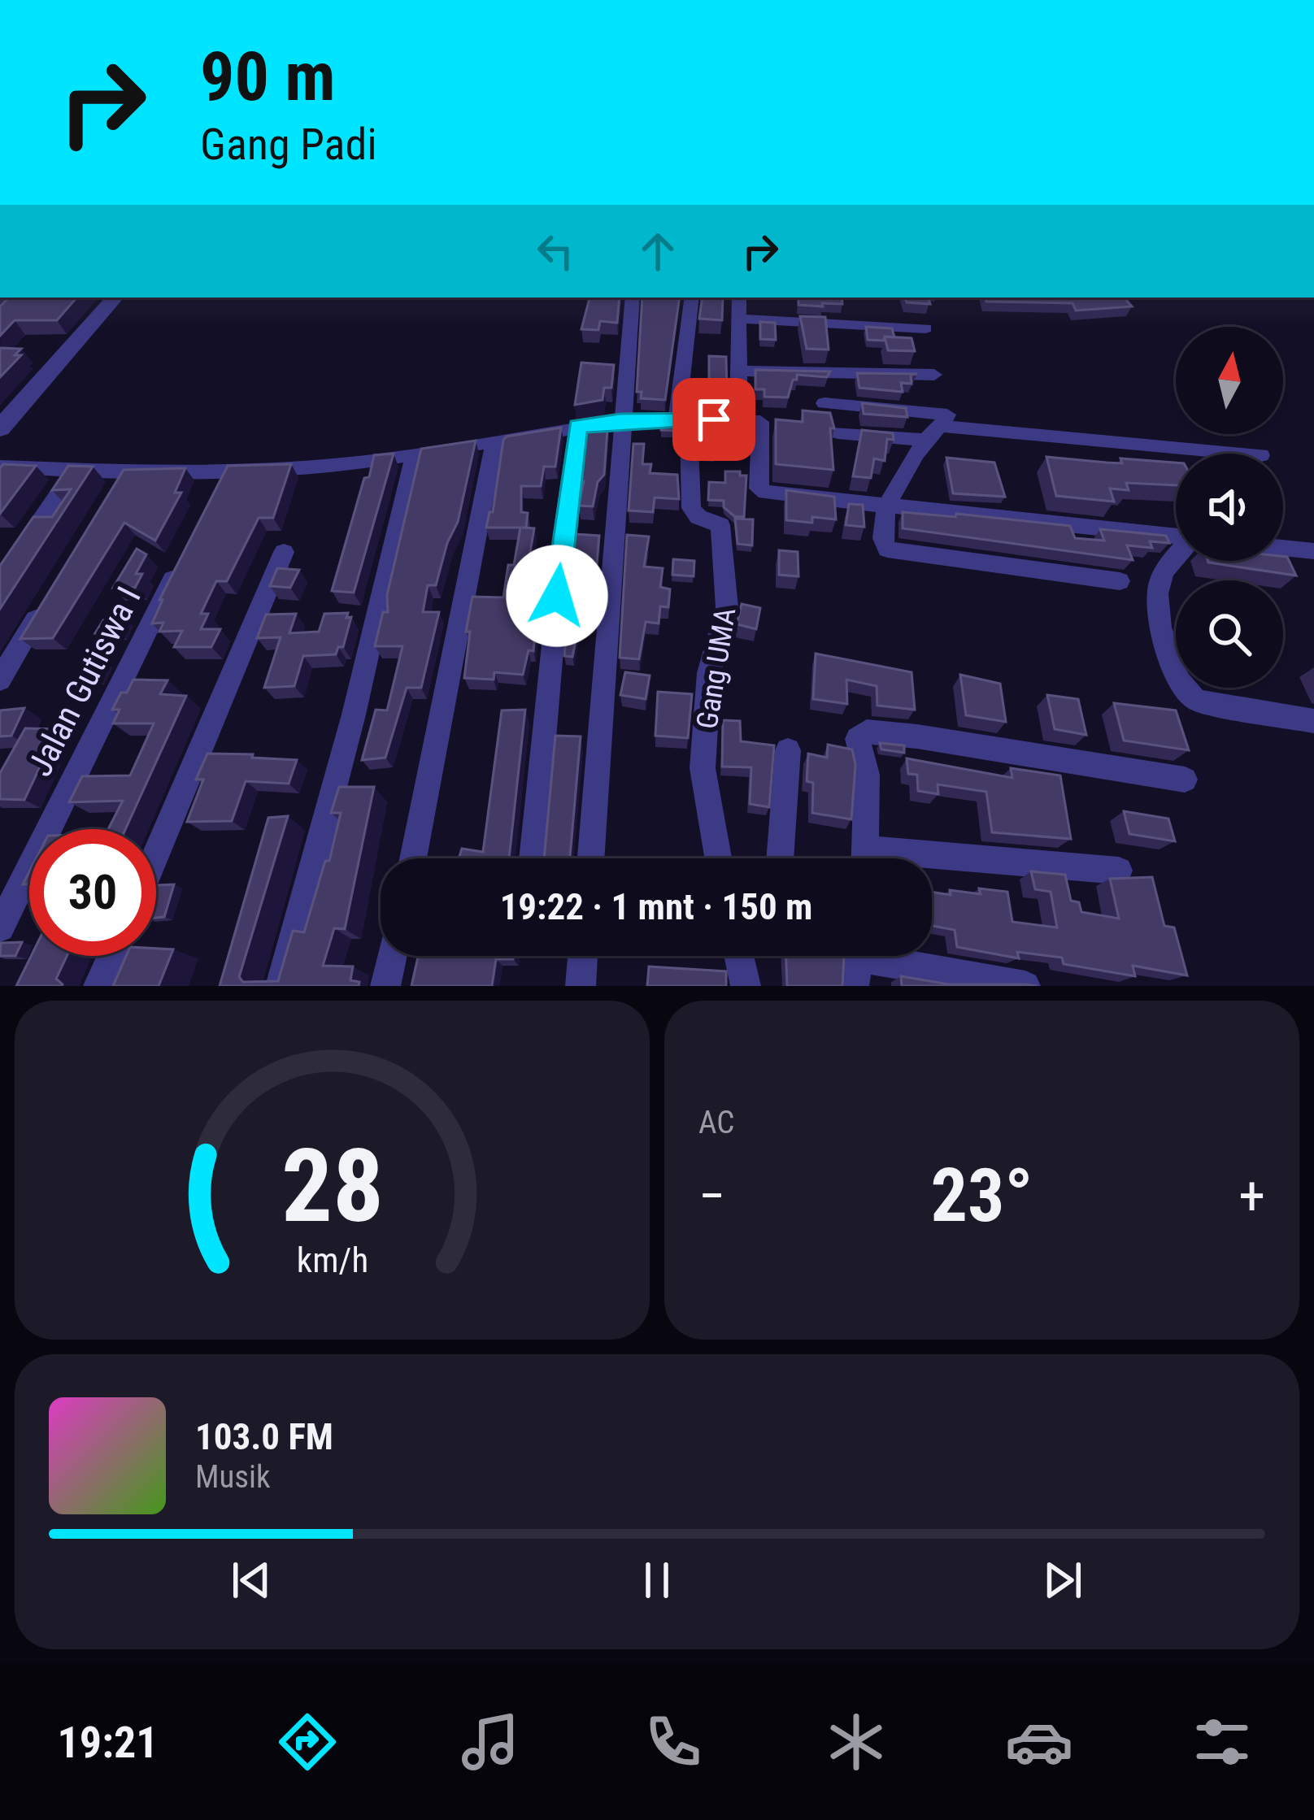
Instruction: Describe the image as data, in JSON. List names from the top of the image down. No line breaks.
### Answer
{"streets":{"street":["Gang UMA","Jalan Gutiswa I"]},"north":"top","page":{"turn":["90 m","Gang Padi"],"limit":"30","trip":"19:22 · 1 mnt · 150 m","tile":"AC","heat":["−","23°","+"],"song":["103.0 FM","Musik"],"tabs":"19:21","gauge":["28","km/h"]}}
